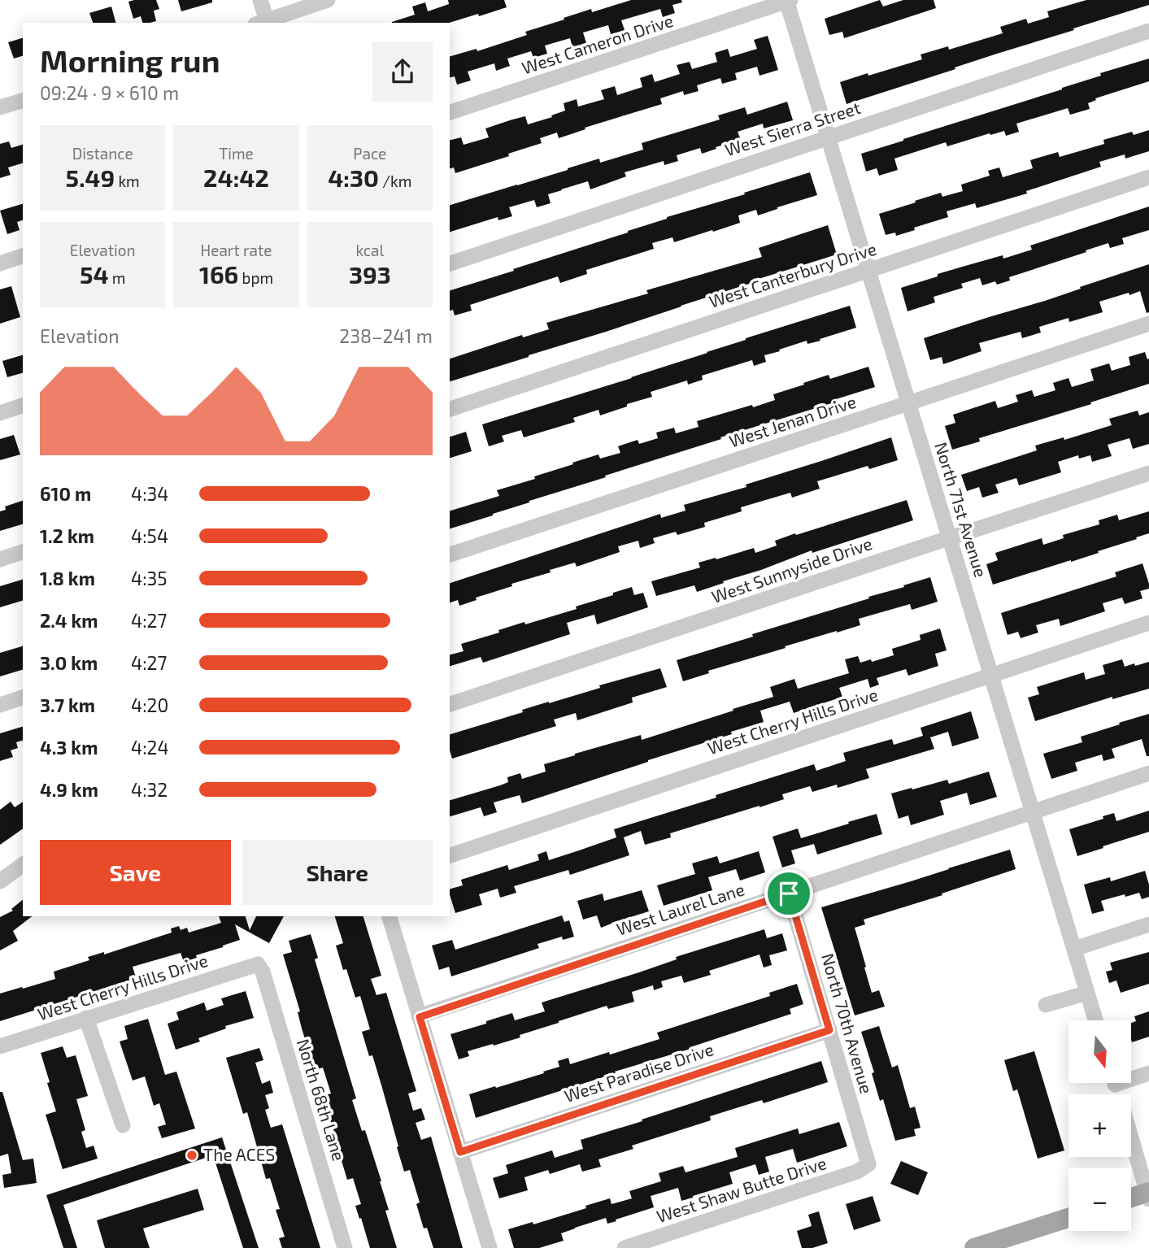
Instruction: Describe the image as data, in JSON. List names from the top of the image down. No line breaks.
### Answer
{"streets":{"street":["West Cameron Drive","West Sierra Street","West Canterbury Drive","West Jenan Drive","North 71st Avenue","West Sunnyside Drive","West Cherry Hills Drive","West Laurel Lane","North 70th Avenue","West Paradise Drive","North 68th Lane","West Shaw Butte Drive"]},"crossings":[["West Cameron Drive","North 71st Avenue"],["West Sierra Street","North 71st Avenue"],["West Canterbury Drive","North 71st Avenue"],["West Jenan Drive","North 71st Avenue"],["North 71st Avenue","West Sunnyside Drive"],["North 71st Avenue","West Cherry Hills Drive"],["North 71st Avenue","West Laurel Lane"],["West Cherry Hills Drive","North 68th Lane"],["West Laurel Lane","North 70th Avenue"],["North 70th Avenue","West Paradise Drive"],["North 70th Avenue","West Shaw Butte Drive"]],"places":["The ACES"],"north":"bottom","page":{"heading":["Morning run","09:24 · 9 × 610 m"],"stats":[["Distance","5.49 km"],["Time","24:42"],["Pace","4:30 /km"],["Elevation","54 m"],["Heart rate","166 bpm"],["kcal","393"]],"chart":["Elevation","238–241 m"],"list":[{"name":"610 m","note":"4:34"},{"name":"1.2 km","note":"4:54"},{"name":"1.8 km","note":"4:35"},{"name":"2.4 km","note":"4:27"},{"name":"3.0 km","note":"4:27"},{"name":"3.7 km","note":"4:20"},{"name":"4.3 km","note":"4:24"},{"name":"4.9 km","note":"4:32"}],"buttons":["Save","Share"],"map_buttons":["+","−"]}}
